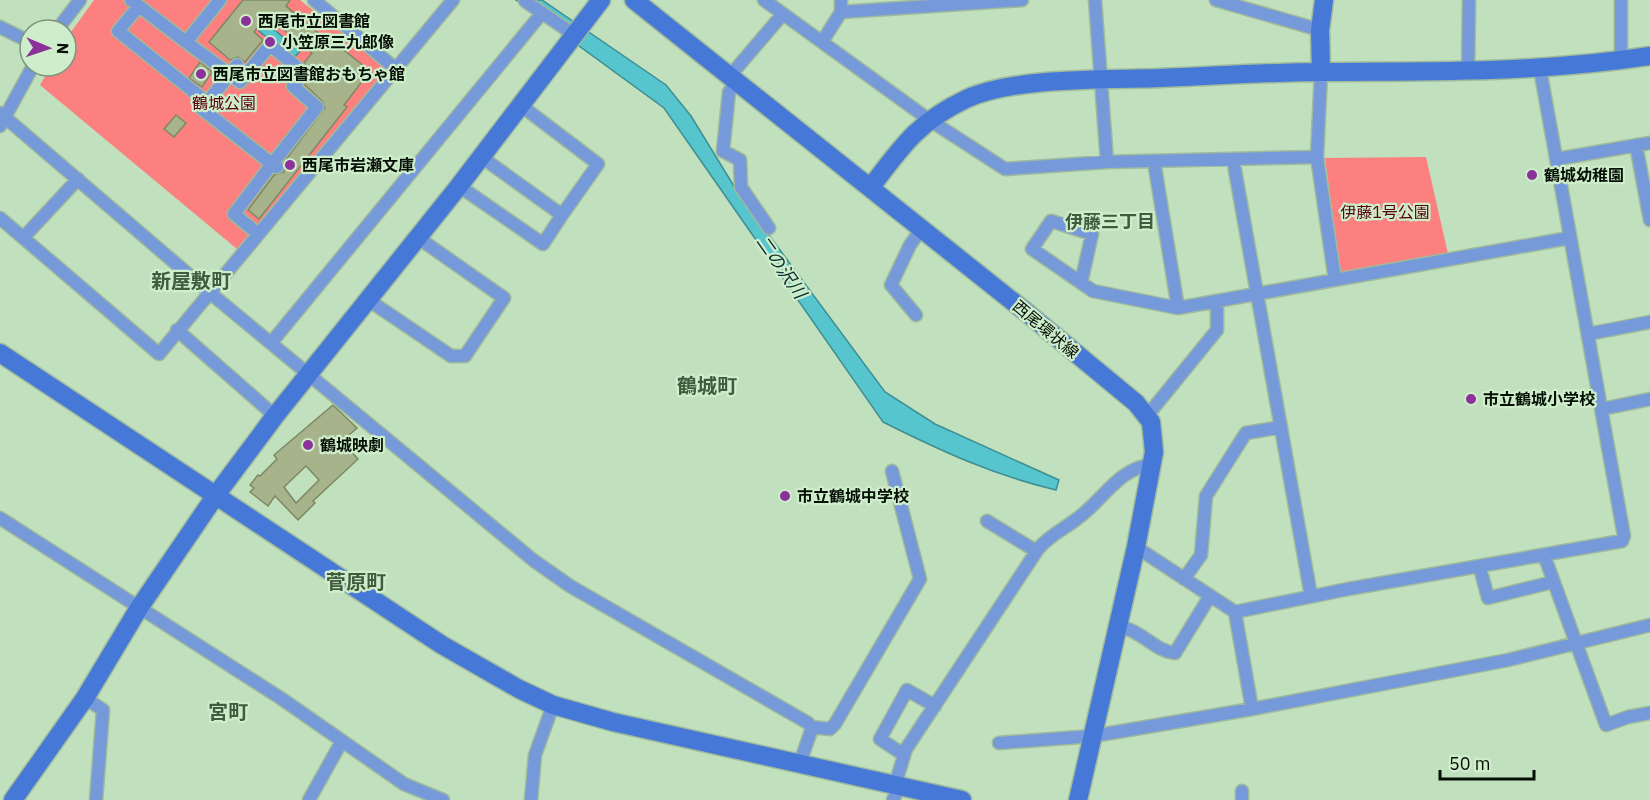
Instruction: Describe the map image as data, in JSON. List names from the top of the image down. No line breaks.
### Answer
{"streets":{"street":["西尾環状線"]},"districts":["伊藤三丁目","新屋敷町","鶴城町","菅原町","宮町"],"water":["二の沢川"],"parks":["鶴城公園","伊藤1号公園"],"places":["西尾市立図書館","小笠原三九郎像","西尾市立図書館おもちゃ館","西尾市岩瀬文庫","鶴城幼稚園","市立鶴城小学校","鶴城映劇","市立鶴城中学校"],"scale_bar":"50 m","north":"right"}
